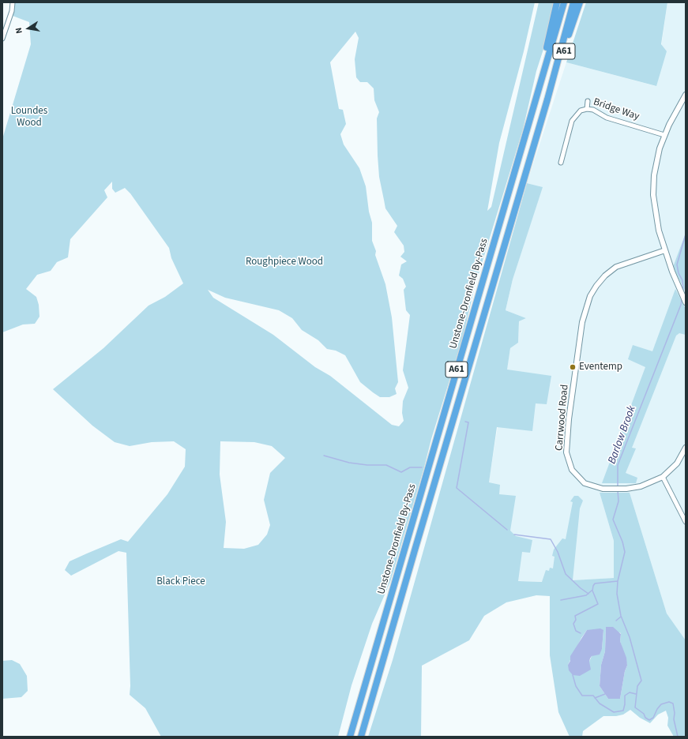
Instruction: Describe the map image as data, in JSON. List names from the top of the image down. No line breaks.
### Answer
{"streets":{"highway":["A61","Unstone-Dronfield By-Pass"],"street":["Bridge Way","Carrwood Road"]},"crossings":[["A61","Unstone-Dronfield By-Pass"]],"water":["Barlow Brook"],"parks":["Loundes Wood","Roughpiece Wood","Black Piece"],"places":["Eventemp"],"north":"left"}
